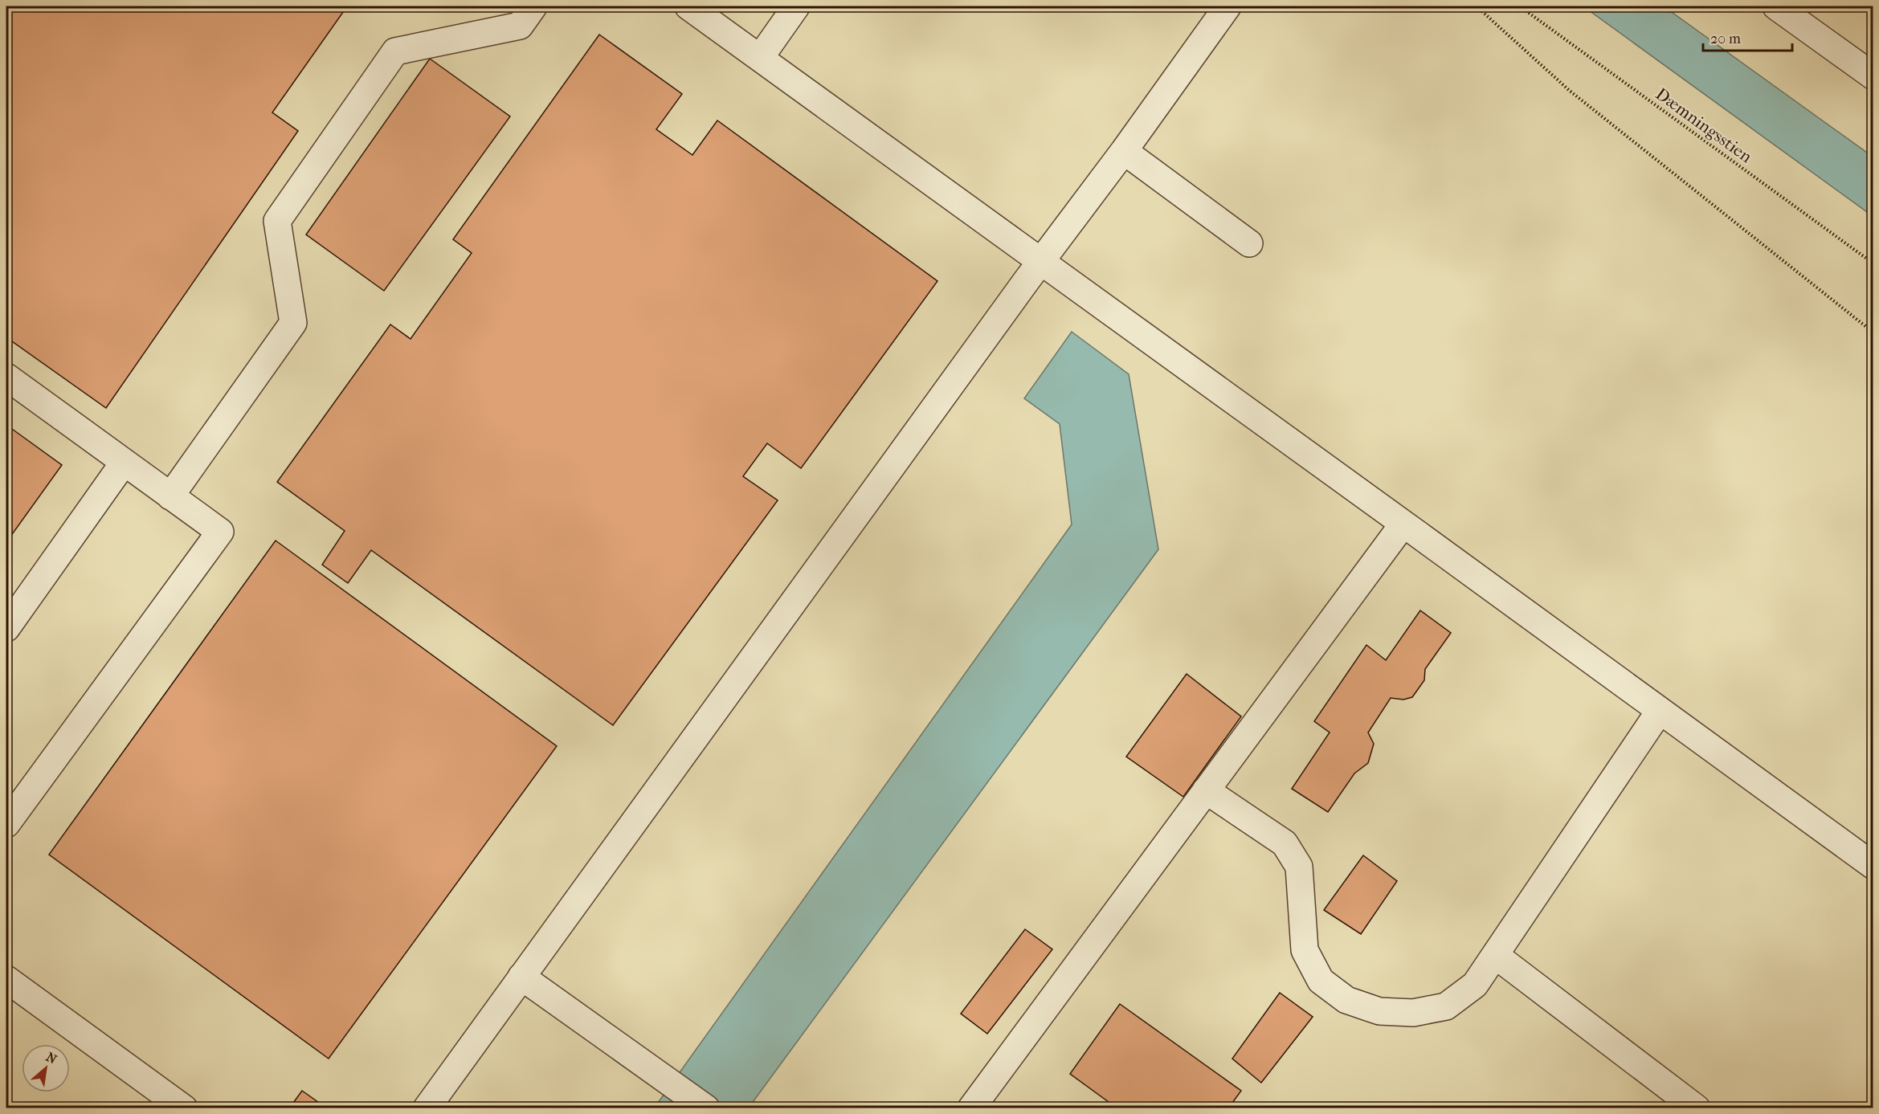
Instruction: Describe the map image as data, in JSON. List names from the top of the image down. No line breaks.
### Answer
{"streets":{"path":["Dæmningsstien"]},"scale_bar":"20 m","north":"top right"}
